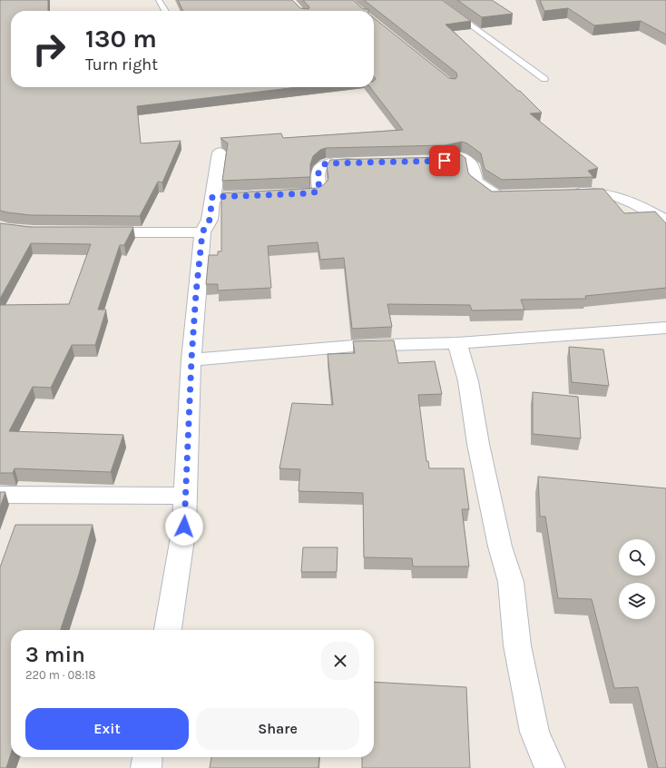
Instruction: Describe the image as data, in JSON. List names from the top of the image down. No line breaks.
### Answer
{"page":{"turn":["130 m","Turn right"],"heading":["3 min","220 m · 08:18"],"buttons":["Exit","Share"]}}
